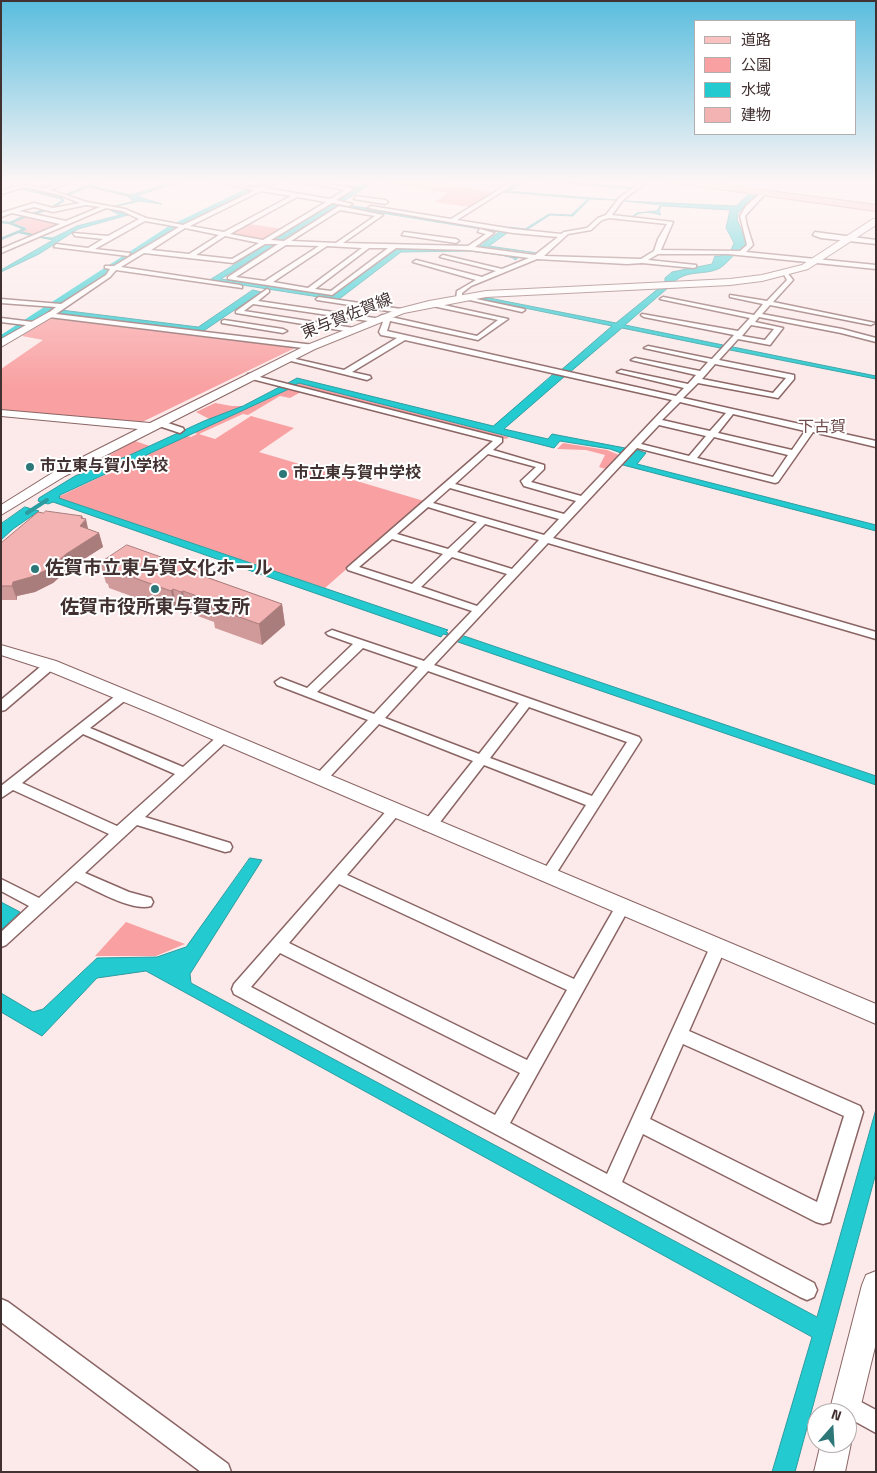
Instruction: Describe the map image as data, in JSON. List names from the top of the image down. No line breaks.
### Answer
{"streets":{"main road":["東与賀佐賀線"]},"districts":["下古賀"],"places":["市立東与賀小学校","市立東与賀中学校","佐賀市立東与賀文化ホール","佐賀市役所東与賀支所"],"legend":["道路","公園","水域","建物"],"north":"top"}
